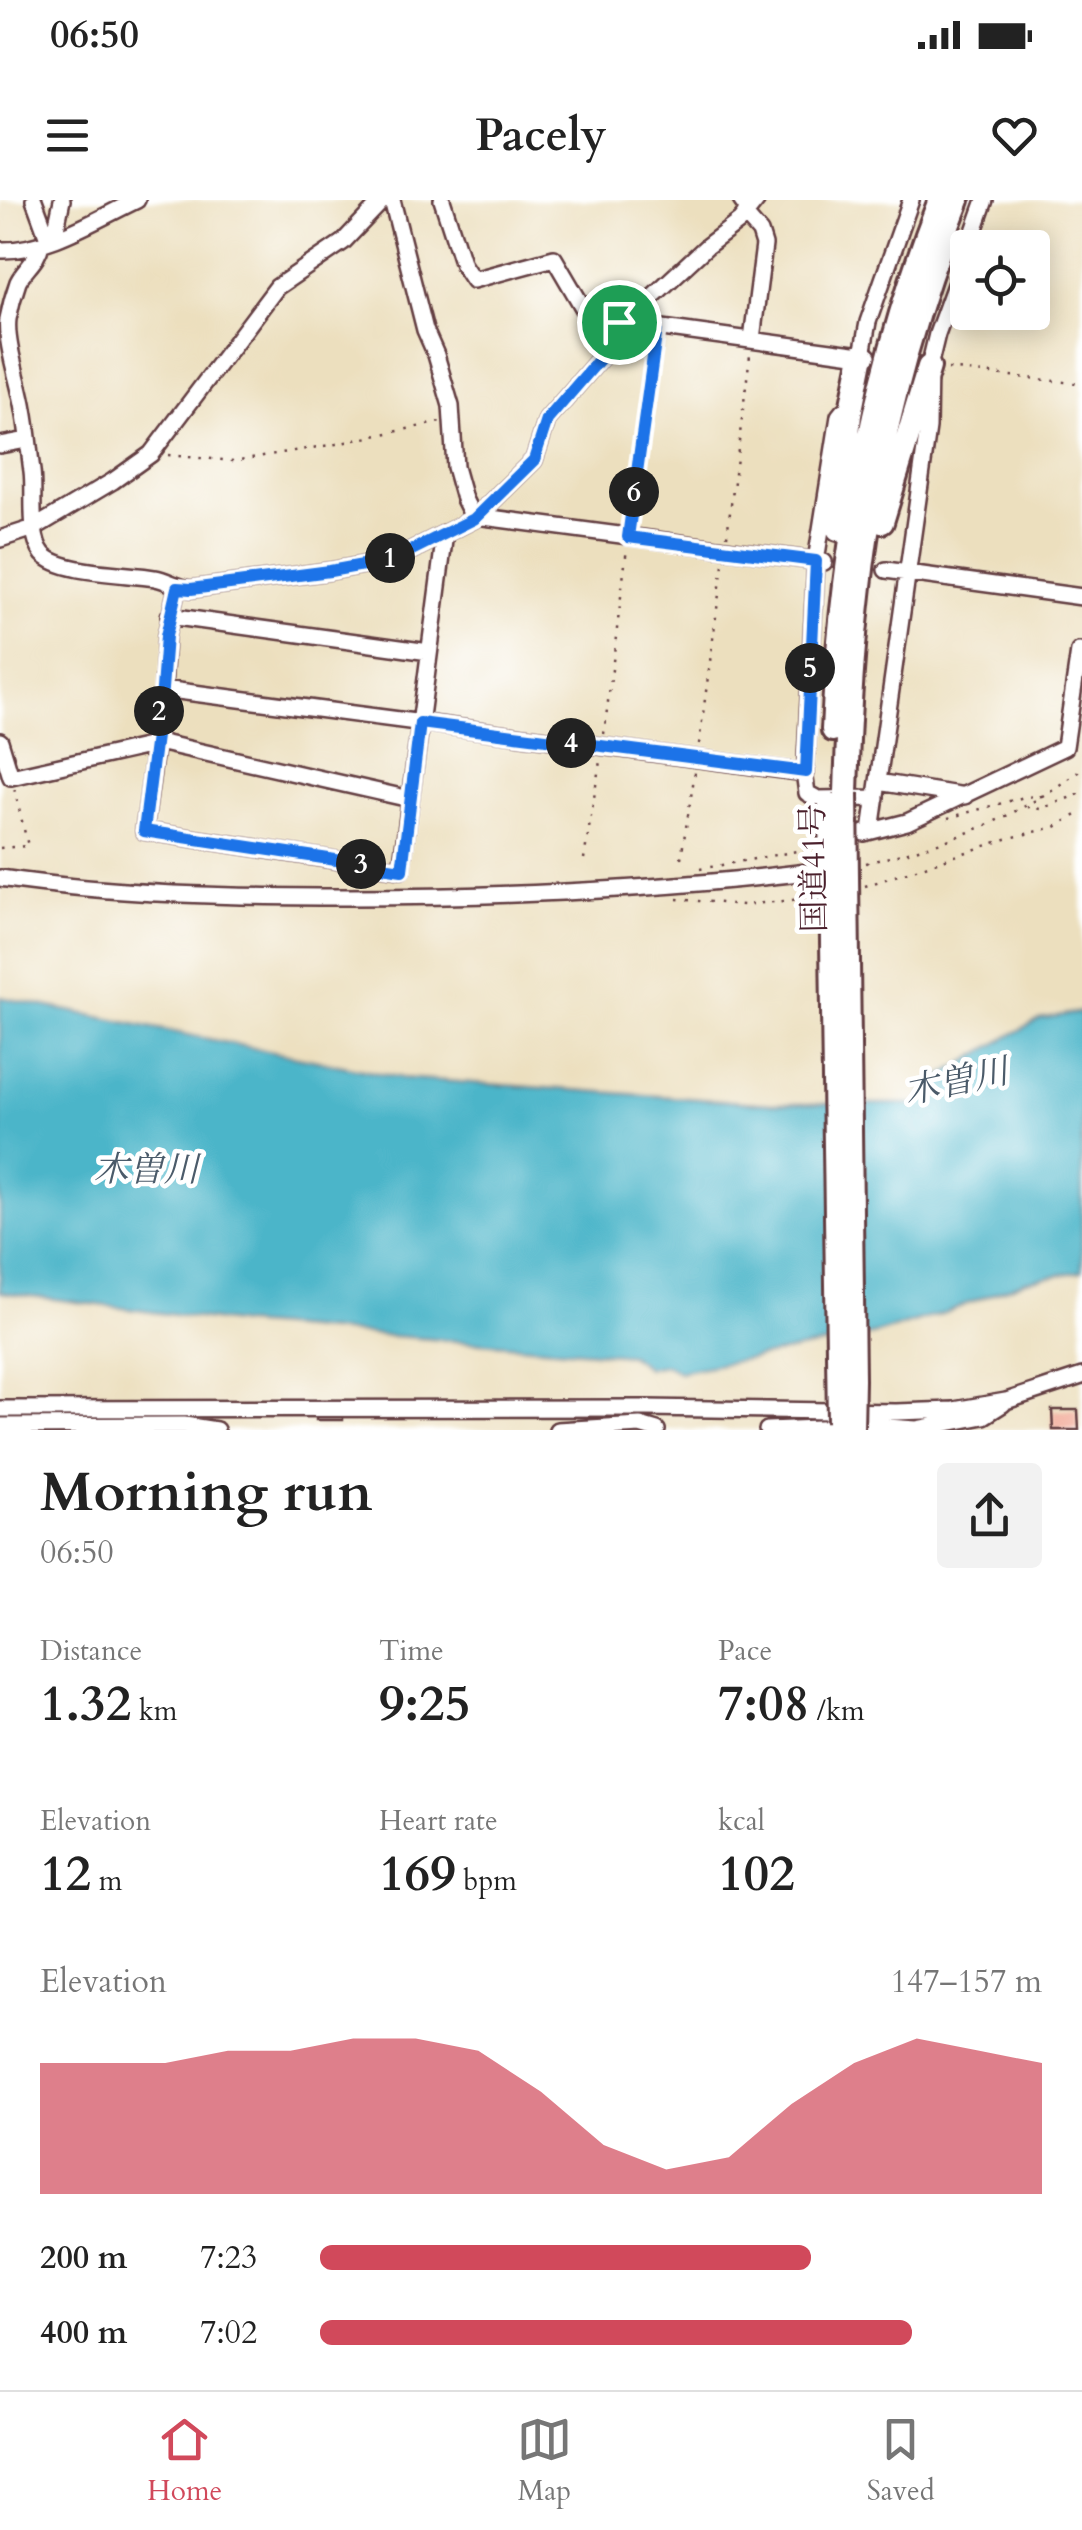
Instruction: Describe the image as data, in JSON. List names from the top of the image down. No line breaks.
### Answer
{"streets":{"highway":["国道41号"]},"water":["木曽川"],"page":{"status":"06:50","header":"Pacely","pins":["6","1","5","2","4","3"],"heading":["Morning run","06:50"],"stats":[["Distance","1.32 km"],["Time","9:25"],["Pace","7:08 /km"],["Elevation","12 m"],["Heart rate","169 bpm"],["kcal","102"]],"chart":["Elevation","147–157 m"],"list":[{"name":"200 m","note":"7:23"},{"name":"400 m","note":"7:02"}],"tabs":["Home","Map","Saved"]}}
